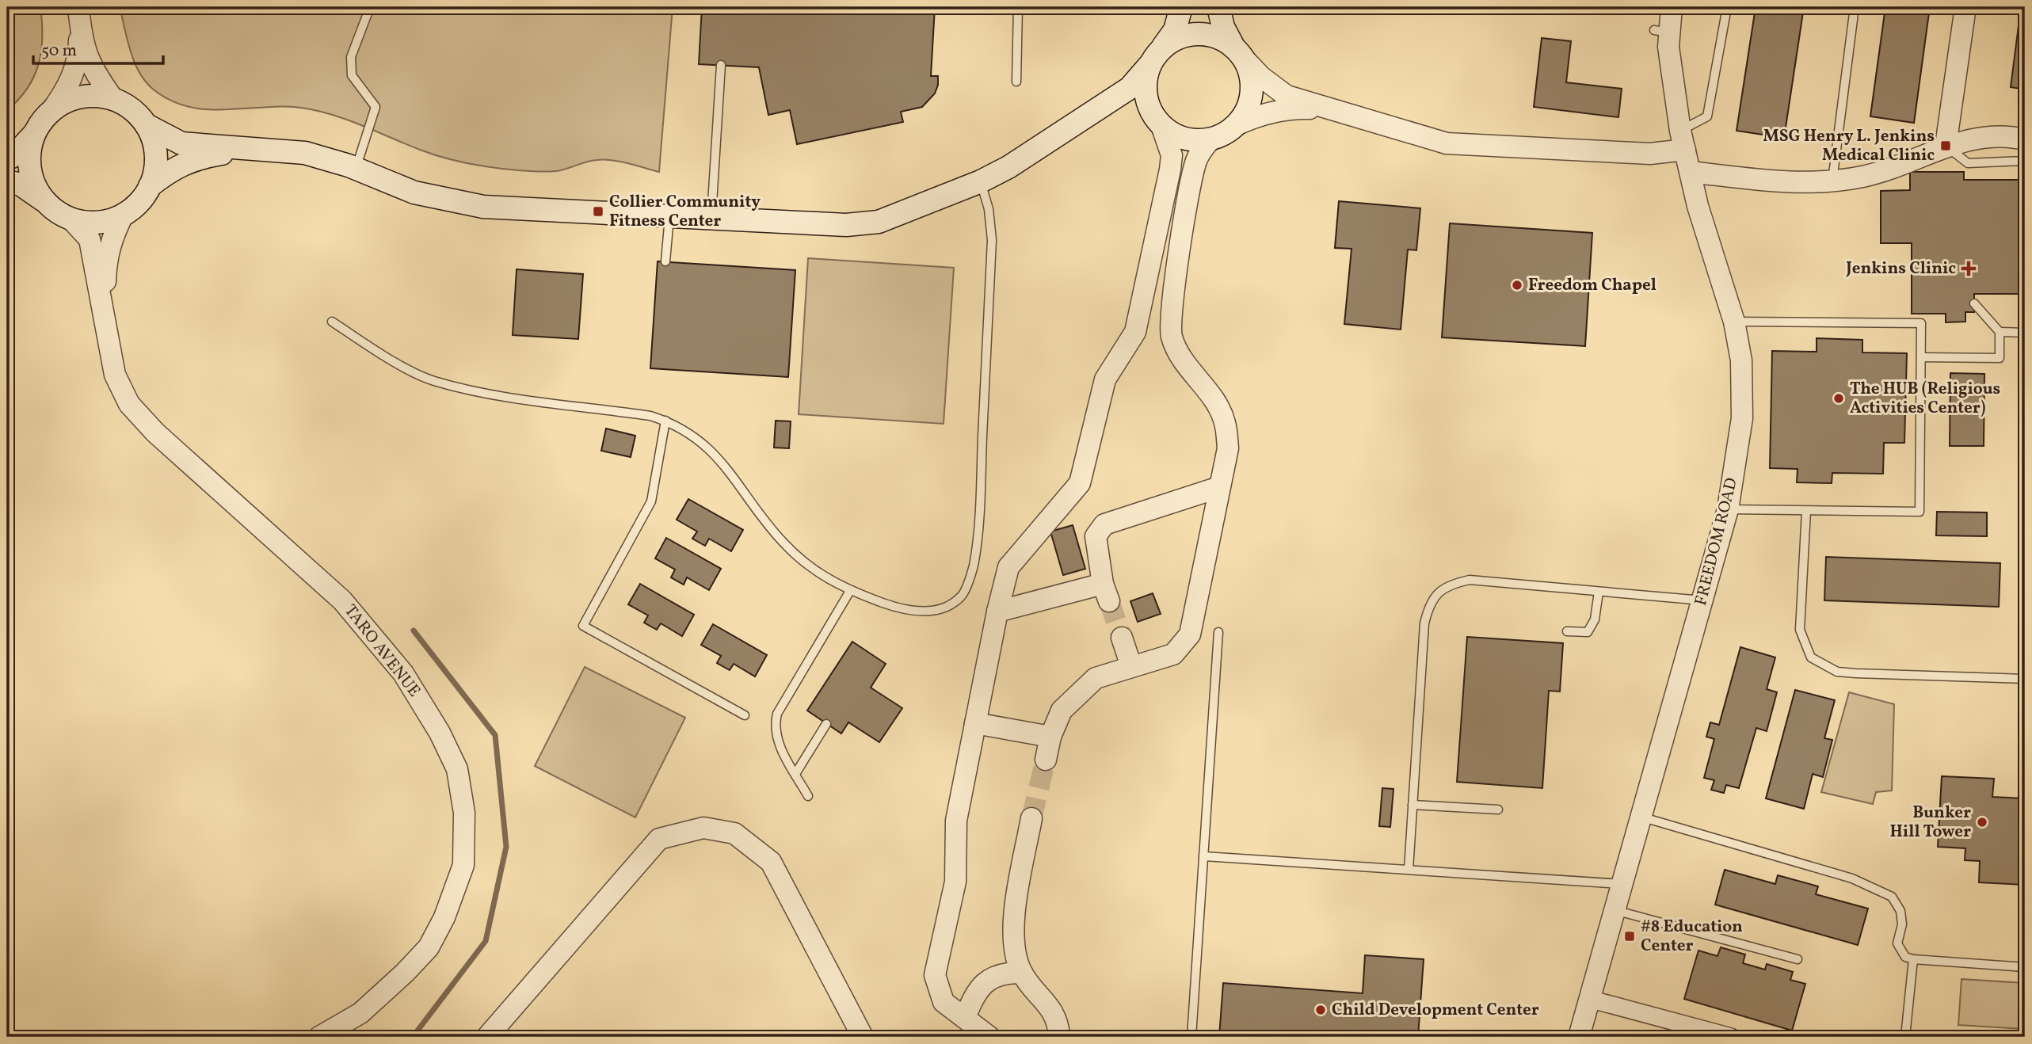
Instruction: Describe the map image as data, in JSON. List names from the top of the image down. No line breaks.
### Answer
{"streets":{"street":["FREEDOM ROAD","TARO AVENUE"]},"places":{"transit":["MSG Henry L. Jenkins Medical Clinic","Collier Community Fitness Center","#8 Education Center"],"health":["Jenkins Clinic"],"other":["Freedom Chapel","The HUB (Religious Activities Center)","Bunker Hill Tower","Child Development Center"]},"scale_bar":"50 m"}
